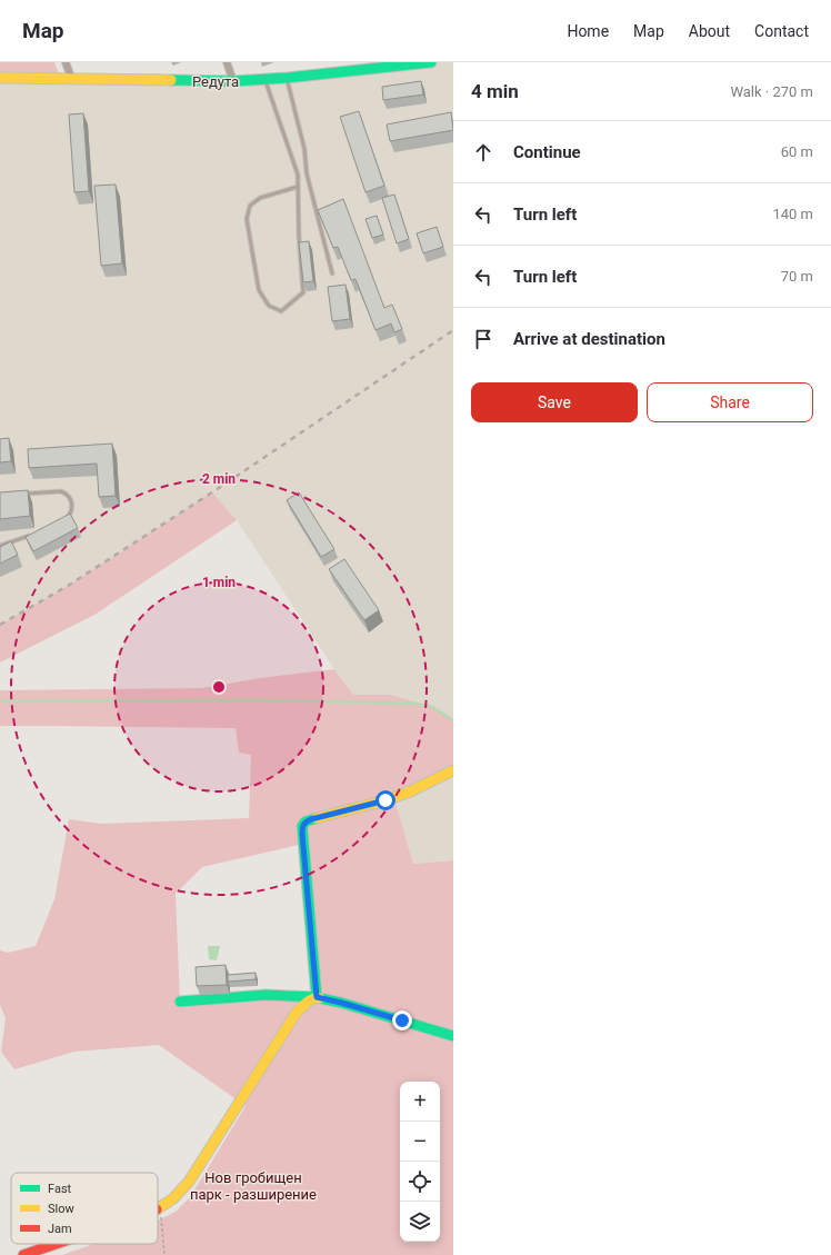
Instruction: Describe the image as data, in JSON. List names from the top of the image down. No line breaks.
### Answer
{"streets":{"street":["Редута"]},"parks":["Нов гробищен парк - разширение"],"legend":["Fast","Slow","Jam"],"page":{"header":"Map","nav":["Home","Map","About","Contact"],"heading":["4 min","Walk · 270 m"],"list":[["Continue","60 m"],["Turn left","140 m"],["Turn left","70 m"],"Arrive at destination"],"buttons":["Save","Share"],"map_buttons":["+","−"]},"rings":["2 min","1 min"]}
